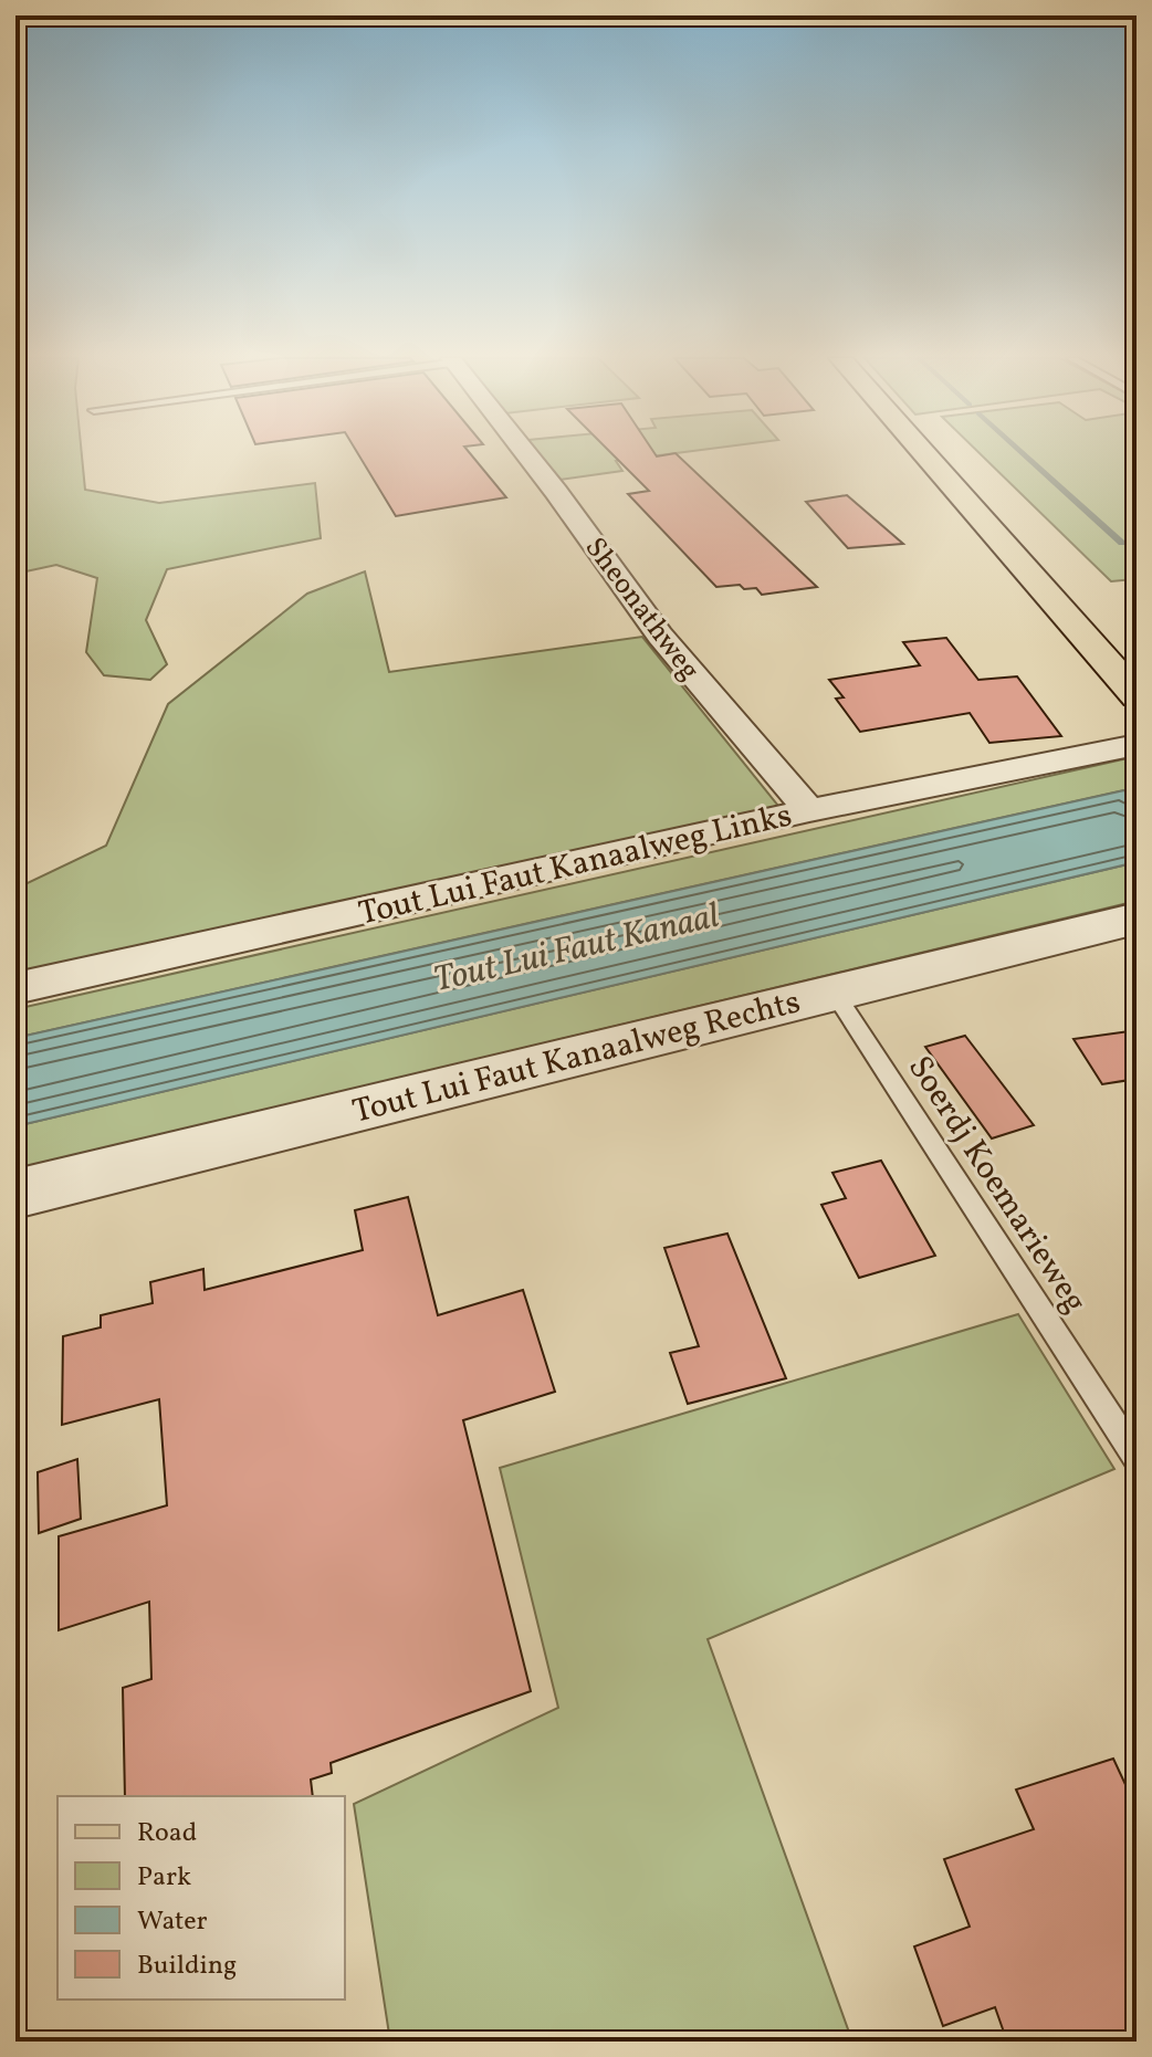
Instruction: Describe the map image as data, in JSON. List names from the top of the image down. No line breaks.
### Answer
{"streets":{"street":["Sheonathweg","Tout Lui Faut Kanaalweg Links","Tout Lui Faut Kanaalweg Rechts"],"lane":["Soerdj Koemarieweg"]},"crossings":[["Sheonathweg","Tout Lui Faut Kanaalweg Links"],["Tout Lui Faut Kanaalweg Rechts","Soerdj Koemarieweg"]],"water":["Tout Lui Faut Kanaal"],"legend":["Road","Park","Water","Building"]}
